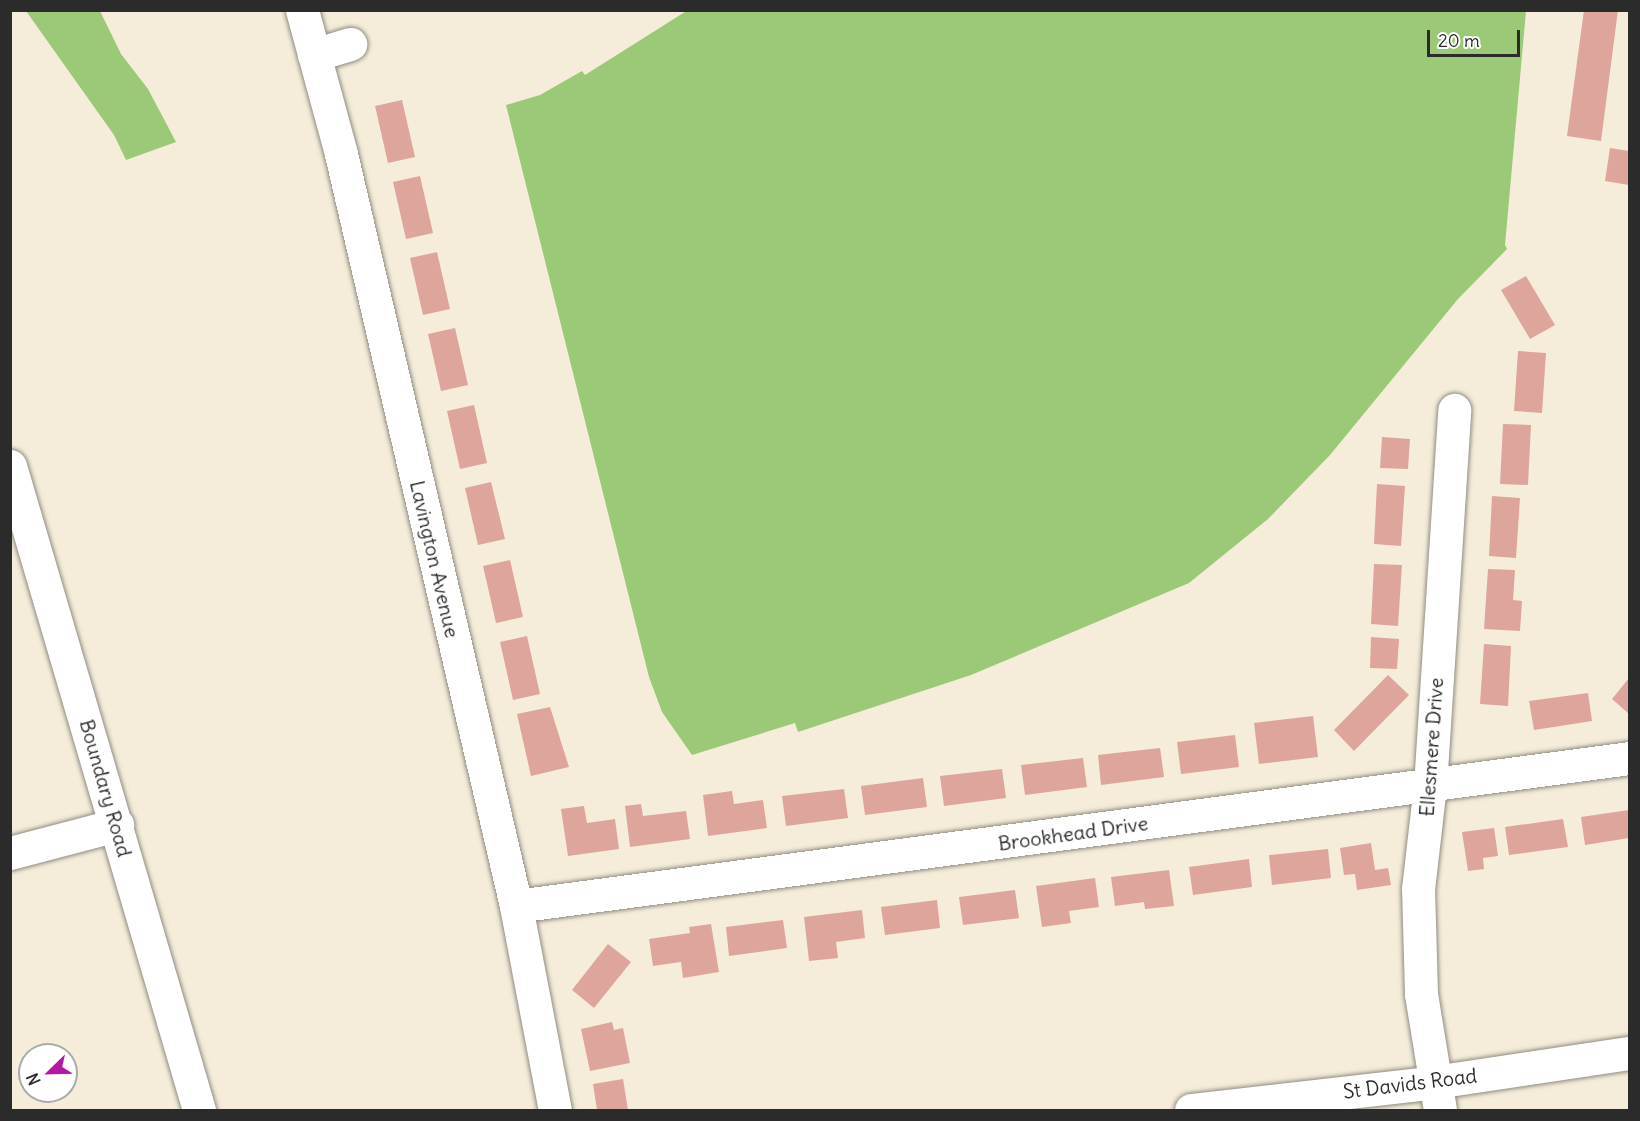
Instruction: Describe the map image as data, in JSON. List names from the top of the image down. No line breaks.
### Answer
{"streets":{"street":["Lavington Avenue","Ellesmere Drive","Boundary Road","Brookhead Drive","St Davids Road"]},"crossings":[["Lavington Avenue","Brookhead Drive"],["Ellesmere Drive","Brookhead Drive"],["Ellesmere Drive","St Davids Road"]],"scale_bar":"20 m","north":"bottom left"}
